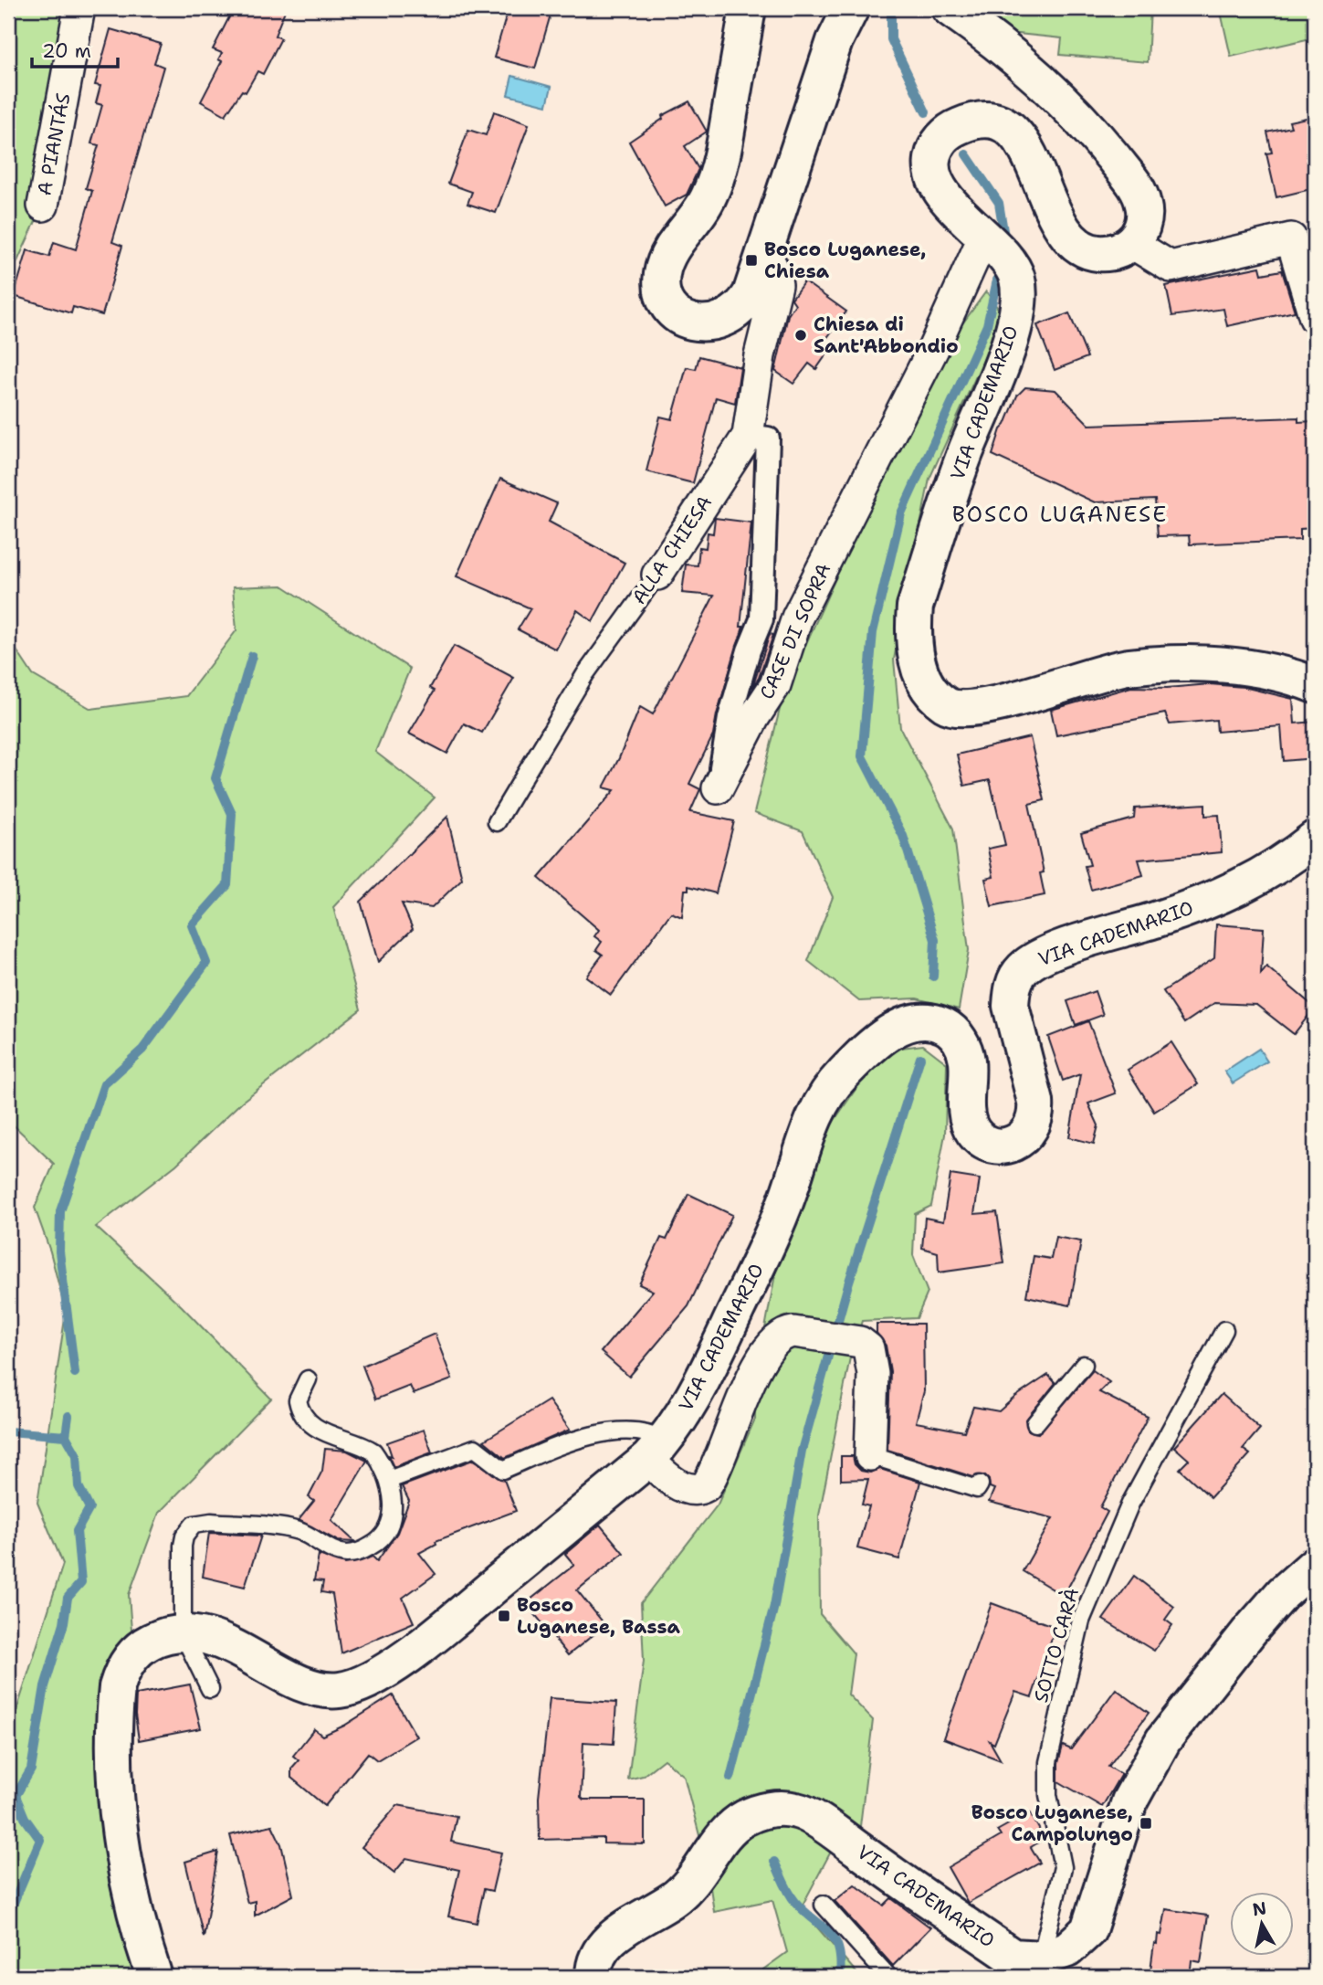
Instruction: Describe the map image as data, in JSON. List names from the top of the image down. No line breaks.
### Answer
{"streets":{"street":["A PIANTÁS","VIA CADEMARIO","ALLA CHIESA","CASE DI SOPRA"],"lane":["SOTTO CARÀ"]},"crossings":[["VIA CADEMARIO","CASE DI SOPRA"],["VIA CADEMARIO","SOTTO CARÀ"],["ALLA CHIESA","CASE DI SOPRA"]],"districts":["BOSCO LUGANESE"],"places":{"transit":["Bosco Luganese, Chiesa","Bosco Luganese, Bassa","Bosco Luganese, Campolungo"],"other":["Chiesa di Sant'Abbondio"]},"scale_bar":"20 m","north":"top"}
